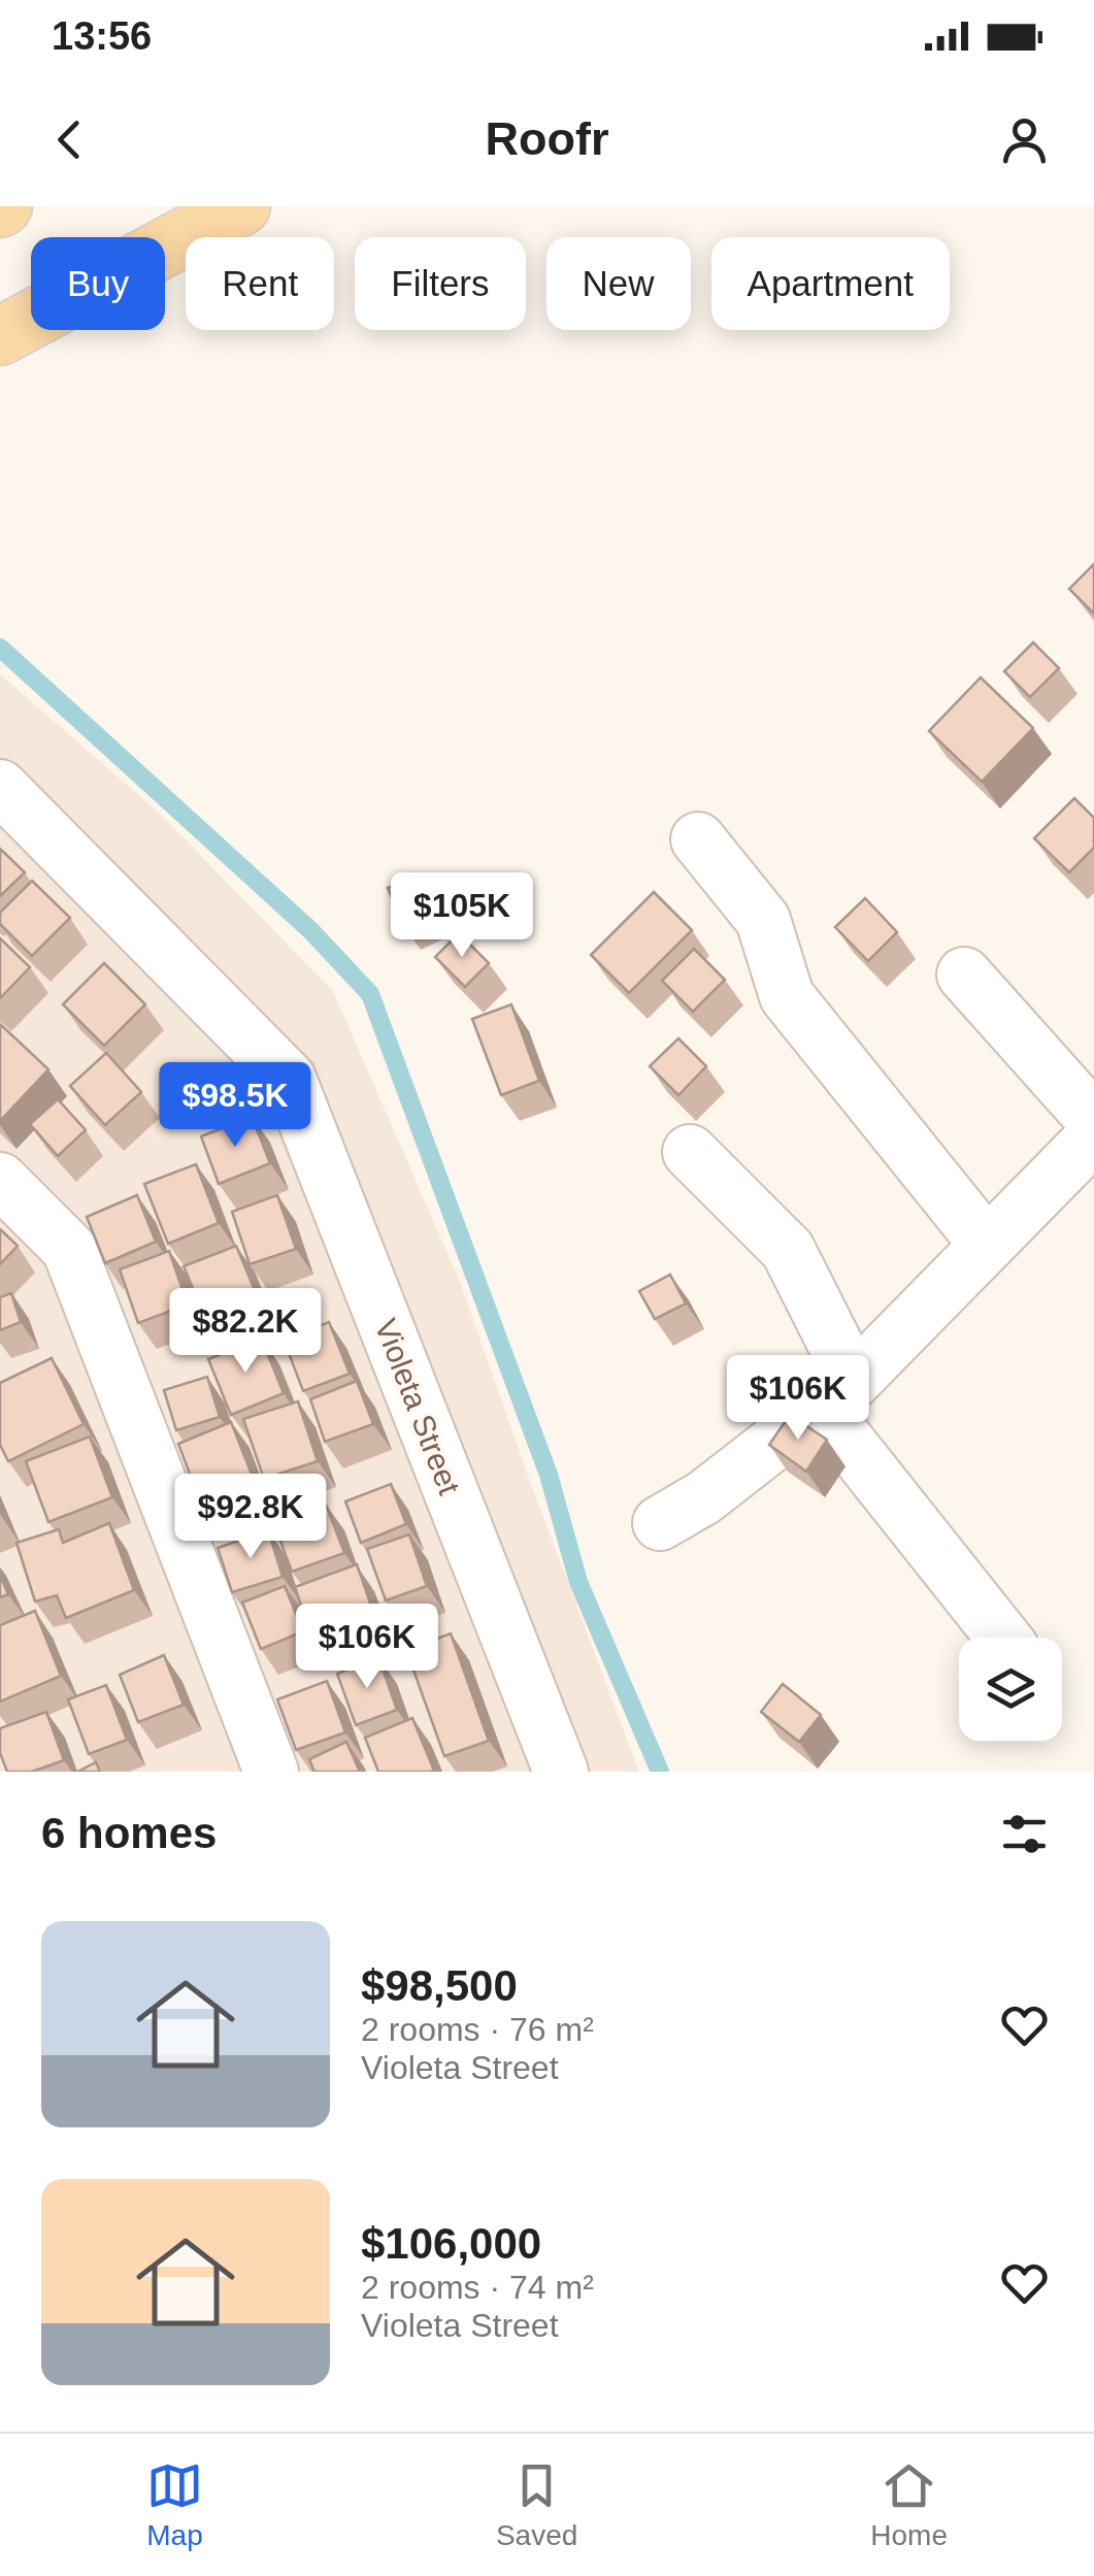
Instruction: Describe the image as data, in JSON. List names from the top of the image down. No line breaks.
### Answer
{"streets":{"street":["Violeta Street"]},"page":{"status":"13:56","header":"Roofr","chip":["Buy","Rent","Filters","New","Apartment"],"price":["$105K","$98.5K","$82.2K","$106K","$92.8K","$106K"],"heading":"6 homes","list":[{"name":"$98,500","note":"2 rooms · 76 m² · Violeta Street"},{"name":"$106,000","note":"2 rooms · 74 m² · Violeta Street"}],"tabs":["Map","Saved","Home"]}}
